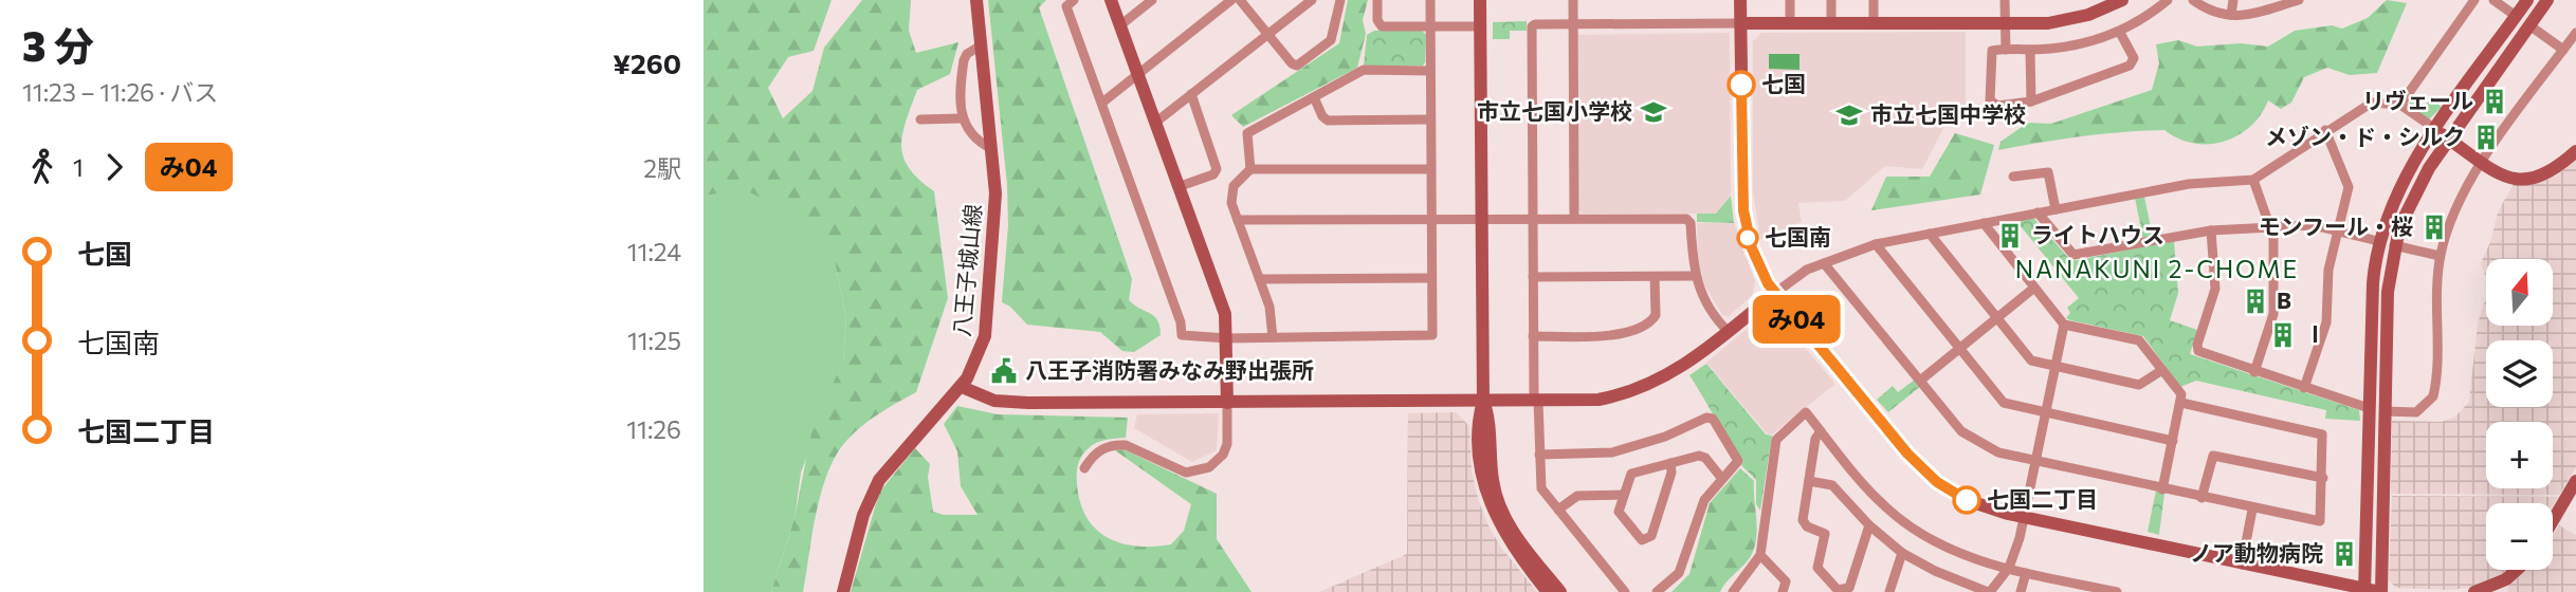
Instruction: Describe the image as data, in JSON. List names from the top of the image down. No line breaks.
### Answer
{"streets":{"street":["八王子城山線"]},"districts":["NANAKUNI 2-CHOME"],"places":{"other":["七国","七国南","七国二丁目"],"building":["リヴェール","メゾン・ド・シルク","モンフール・桜","ライトハウス","B","Ⅰ","ノア動物病院"],"school or university":["市立七国小学校","市立七国中学校"],"public building":["八王子消防署みなみ野出張所"]},"lines":["bus line み04"],"north":"top","page":{"heading":["3 分","11:23 – 11:26 · バス","¥260"],"on_map":"み04","legs":["1","み04","2駅"],"list":[{"name":"七国","value":"11:24"},{"name":"七国南","value":"11:25"},{"name":"七国二丁目","value":"11:26"}],"map_buttons":["+","−"]}}
